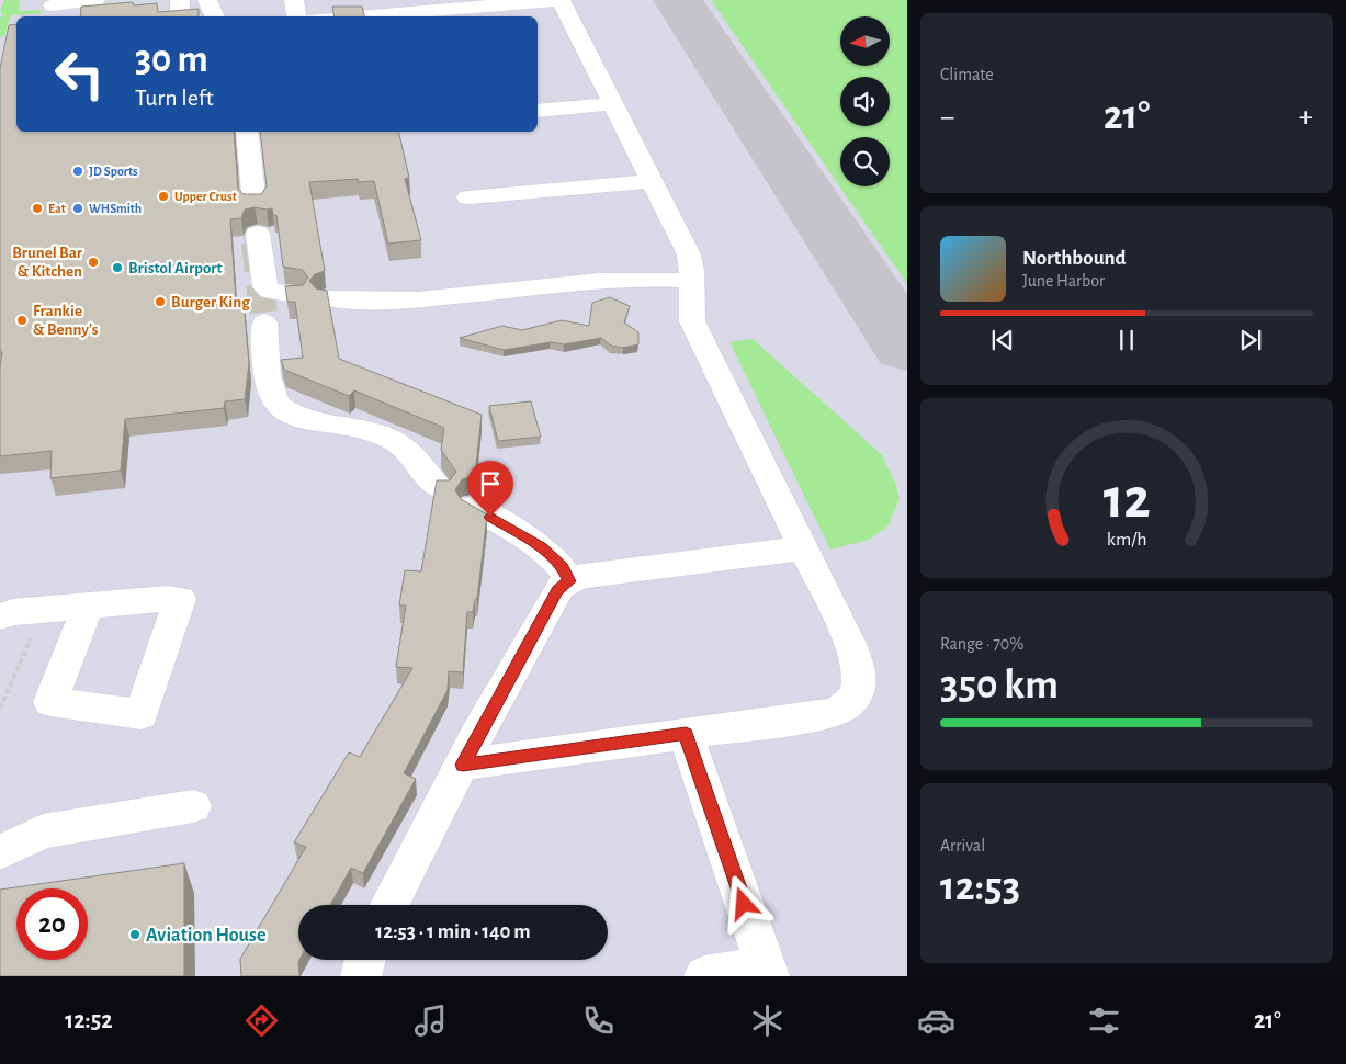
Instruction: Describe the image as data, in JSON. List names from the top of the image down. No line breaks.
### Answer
{"places":["JD Sports","Upper Crust","Eat","WHSmith","Brunel Bar & Kitchen","Bristol Airport","Burger King","Frankie & Benny's","Aviation House"],"north":"left","page":{"tile":["Climate",["Range · 70%","350 km"],["Arrival","12:53"]],"turn":["30 m","Turn left"],"heat":["−","21°","+"],"song":["Northbound","June Harbor"],"limit":"20","trip":"12:53 · 1 min · 140 m","tabs":["12:52","21°"],"gauge":["12","km/h"]}}
